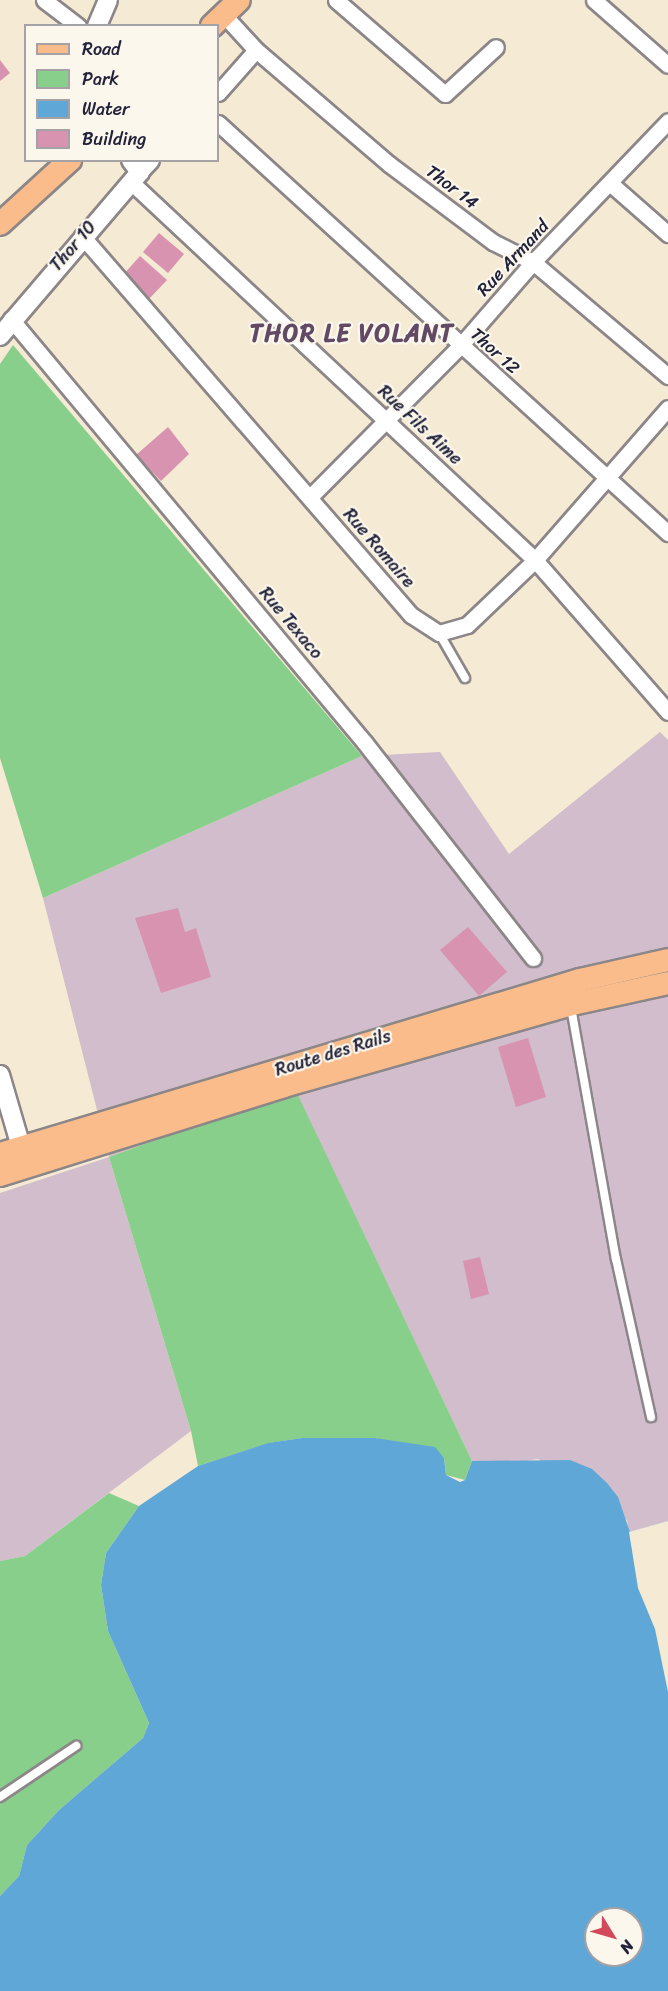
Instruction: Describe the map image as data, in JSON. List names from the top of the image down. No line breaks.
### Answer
{"streets":{"main road":["Route des Rails"],"street":["Thor 14","Thor 10","Rue Armand","Thor 12","Rue Fils Aime","Rue Romaire","Rue Texaco"]},"crossings":[["Thor 14","Rue Armand"],["Thor 10","Rue Fils Aime"],["Thor 10","Rue Romaire"],["Thor 10","Rue Texaco"],["Rue Armand","Thor 12"],["Rue Armand","Rue Fils Aime"],["Rue Armand","Rue Romaire"]],"districts":["THOR LE VOLANT"],"legend":["Road","Park","Water","Building"],"north":"bottom right"}
